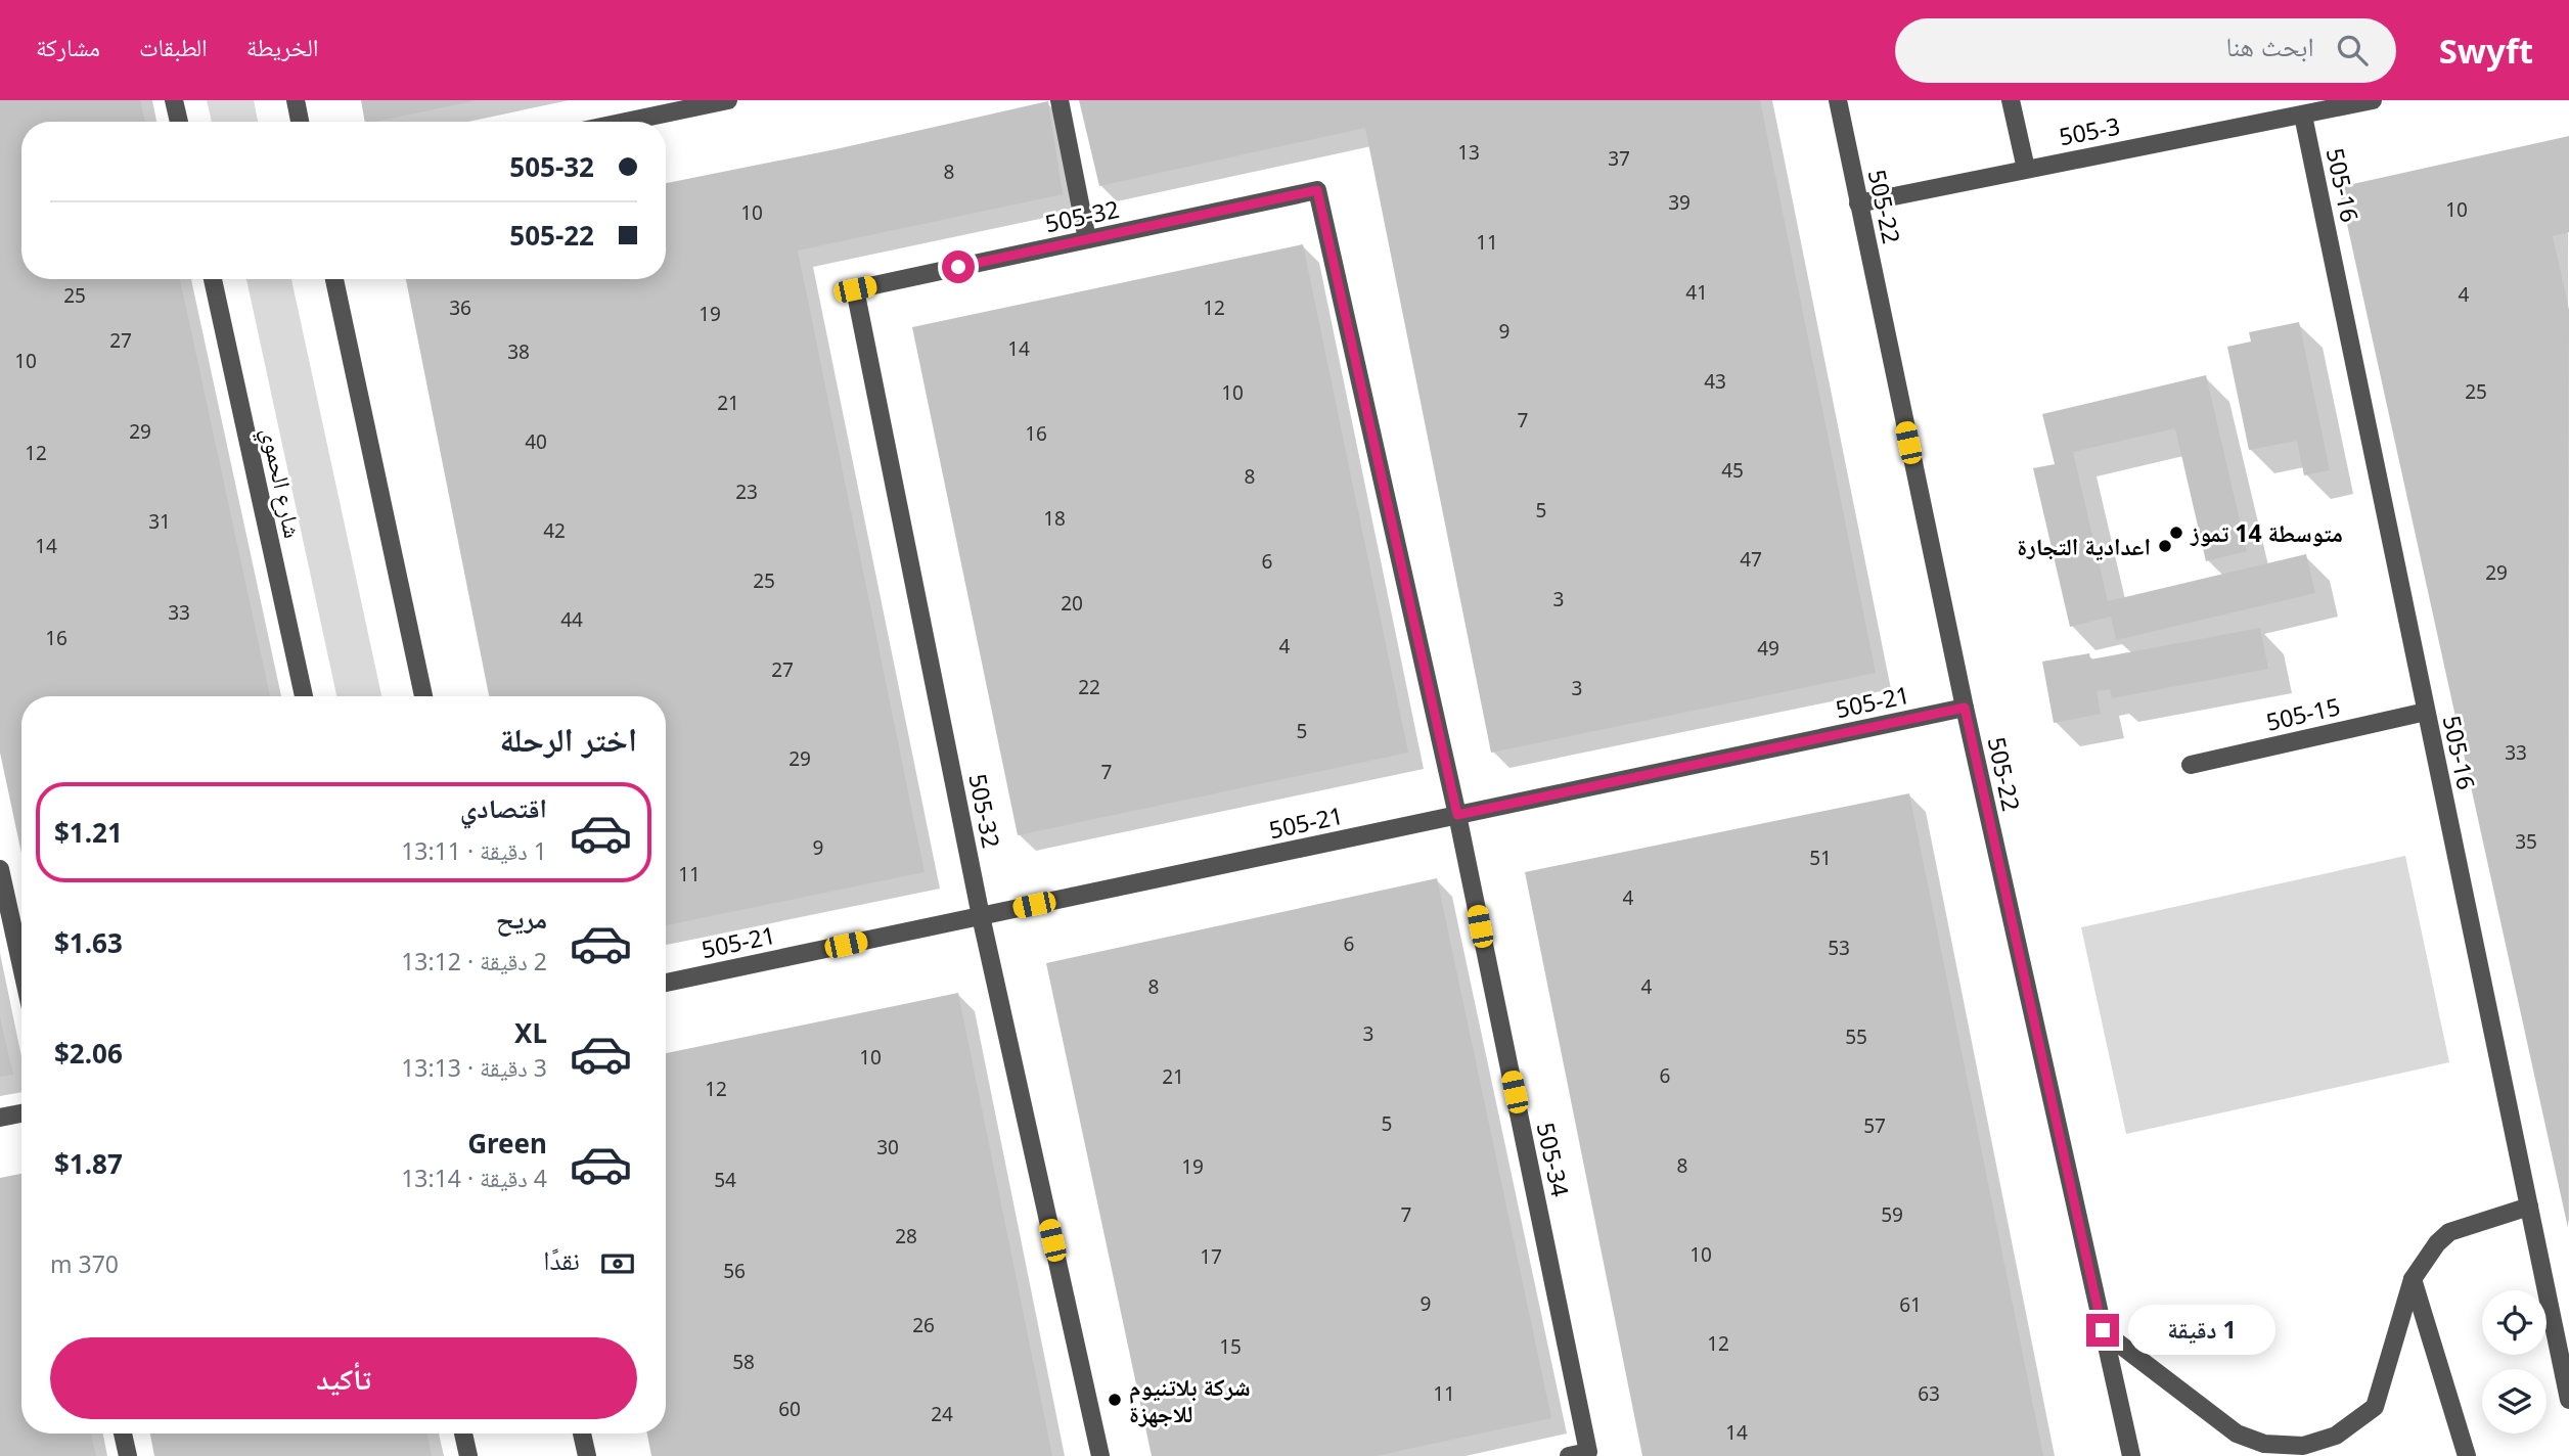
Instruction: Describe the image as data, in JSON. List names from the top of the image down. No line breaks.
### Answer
{"streets":{"street":["505-3","505-16","505-22","505-32","شارع الحموي","505-21","505-15","505-34"]},"crossings":[["505-3","505-16"],["505-3","505-22"],["505-16","505-15"],["505-22","505-21"],["505-32","505-21"],["505-32","505-34"],["505-21","505-34"]],"places":["متوسطة 14 تموز","اعدادية التجارة","شركة بلاتنيوم للاجهزة"],"house_numbers":["13","37","8","39","10","10","11","41","4","25","36","12","19","9","27","14","38","10","43","25","10","21","7","29","16","40","12","45","8","23","5","18","31","42","14","47","6","29","25","3","20","33","44","16","4","49","27","22","3","5","33","29","7","35","9","51","11","4","6","53","8","4","3","55","10","6","21","12","5","57","30","8","19","54","7","59","28","10","17","56","9","61","26","12","15","58","11","63","60","24","14"],"page":{"header":"Swyft","search":"ابحث هنا","nav":["الخريطة","الطبقات","مشاركة"],"banner":["505-32","505-22"],"heading":"اختر الرحلة","list":[{"name":"اقتصادي","note":"1 دقيقة · 13:11","value":"$1.21"},{"name":"مريح","note":"2 دقيقة · 13:12","value":"$1.63"},{"name":"XL","note":"3 دقيقة · 13:13","value":"$2.06"},{"name":"Green","note":"4 دقيقة · 13:14","value":"$1.87"}],"pay":["نقدًا","370 m"],"bubble":"1 دقيقة","buttons":"تأكيد"}}
